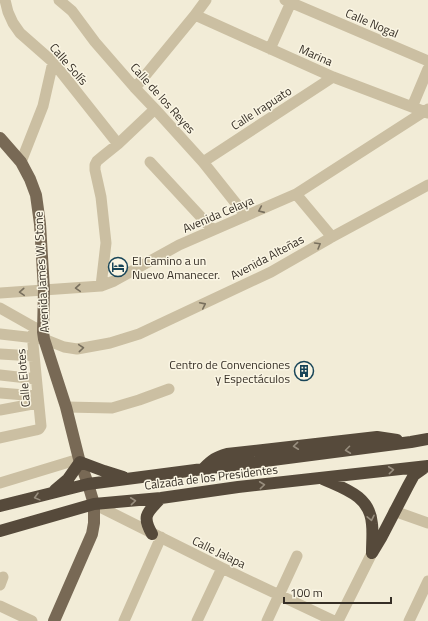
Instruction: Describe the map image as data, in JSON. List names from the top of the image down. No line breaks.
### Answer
{"streets":{"highway":["Calzada de los Presidentes"],"main road":["Avenida James W. Stone"],"street":["Calle Nogal","Marina","Calle Solís","Calle de los Reyes","Calle Irapuato","Avenida Celaya","Avenida Alteñas","Calle Elotes","Calle Jalapa"]},"crossings":[["Marina","Calle Irapuato"],["Marina","Avenida Celaya"],["Calle de los Reyes","Calle Irapuato"],["Calle de los Reyes","Avenida Celaya"],["Avenida Celaya","Avenida James W. Stone"],["Avenida Alteñas","Avenida James W. Stone"],["Avenida Alteñas","Calle Elotes"],["Avenida James W. Stone","Calle Elotes"],["Avenida James W. Stone","Calzada de los Presidentes"],["Avenida James W. Stone","Calle Jalapa"],["Calzada de los Presidentes","Calle Jalapa"]],"places":{"hotel":["El Camino a un Nuevo Amanecer."],"building":["Centro de Convenciones y Espectáculos"]},"scale_bar":"100 m"}
